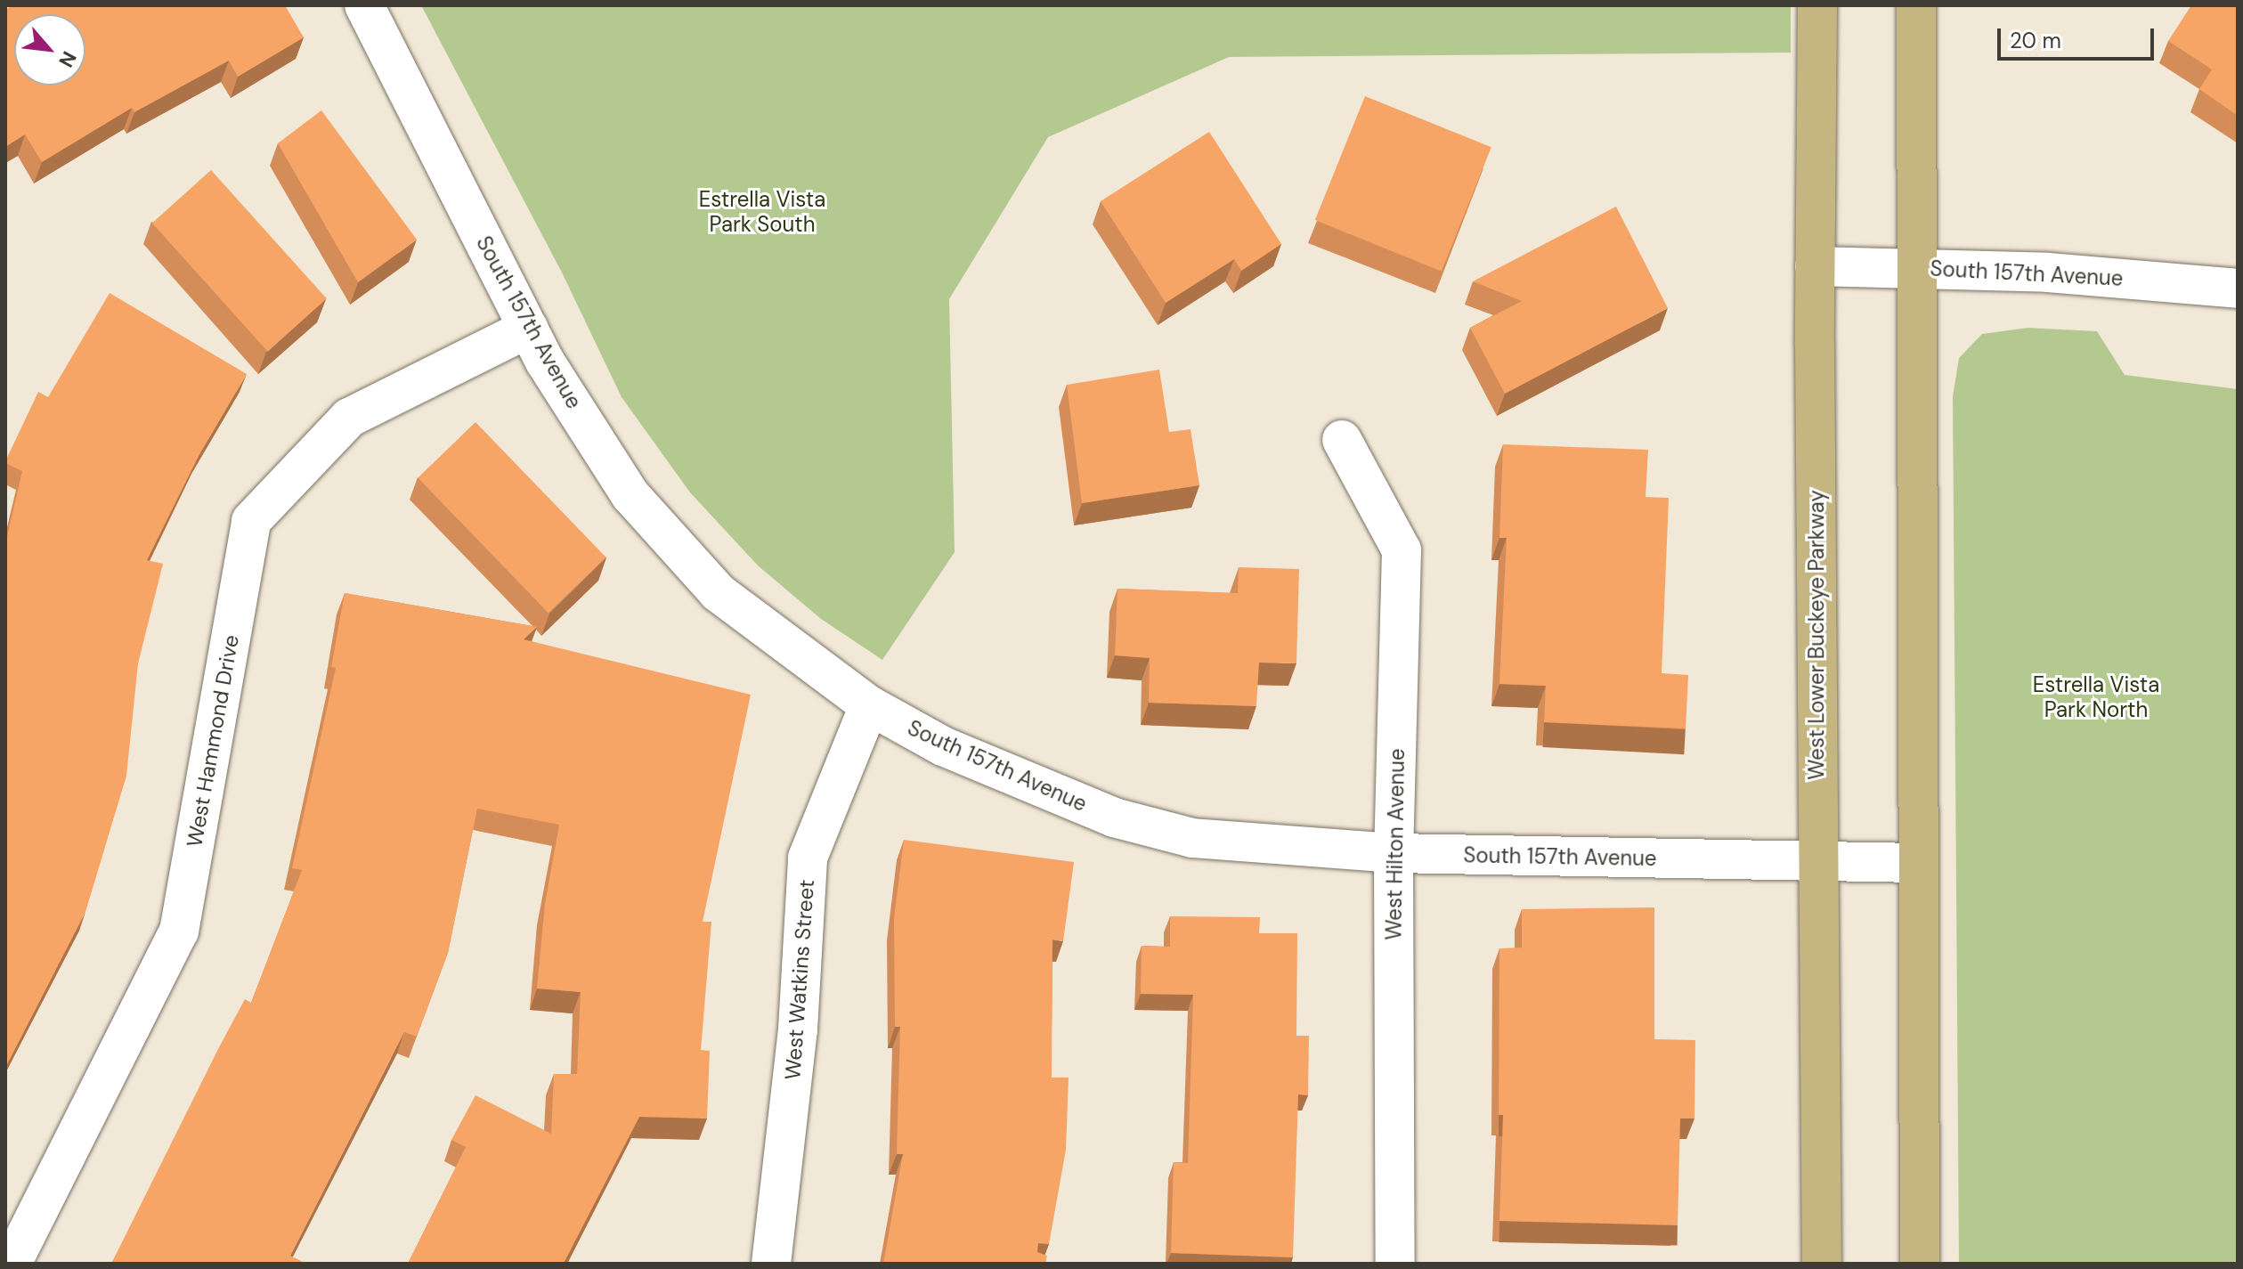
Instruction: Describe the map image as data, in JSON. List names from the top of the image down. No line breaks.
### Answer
{"streets":{"main road":["West Lower Buckeye Parkway"],"street":["South 157th Avenue","West Hammond Drive","West Hilton Avenue","West Watkins Street"]},"crossings":[["South 157th Avenue","West Lower Buckeye Parkway"],["South 157th Avenue","West Hammond Drive"],["South 157th Avenue","West Hilton Avenue"],["South 157th Avenue","West Watkins Street"]],"parks":["Estrella Vista Park South","Estrella Vista Park North"],"scale_bar":"20 m","north":"bottom right"}
